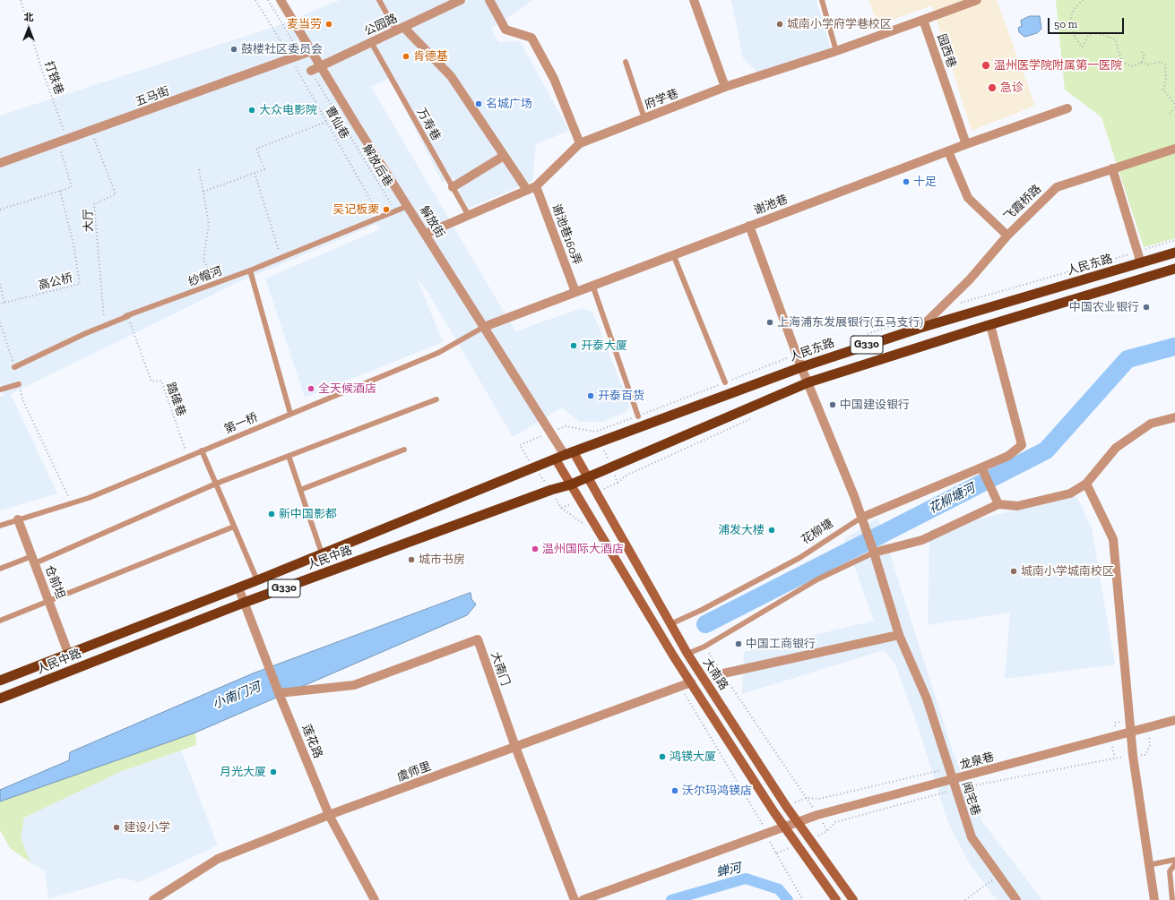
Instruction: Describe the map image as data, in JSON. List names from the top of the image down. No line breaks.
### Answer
{"streets":{"highway":["人民东路","G330","人民中路"],"main road":["大南路"],"street":["公园路","园西巷","五马街","府学巷","飞霞桥路","谢池巷","解放街","谢池巷160弄","花柳塘","仓前坦","大南门","莲花路","龙泉巷","虞师里","闻宅巷"],"lane":["万寿巷","纱帽河","第一桥"],"path":["打铁巷","曹仙巷","解放后巷","大厅","高公桥","踏碓巷"]},"crossings":[["公园路","万寿巷"],["公园路","解放后巷"],["公园路","解放街"],["公园路","谢池巷160弄"],["园西巷","府学巷"],["园西巷","谢池巷"],["打铁巷","五马街"],["打铁巷","高公桥"],["五马街","曹仙巷"],["五马街","大厅"],["五马街","解放街"],["府学巷","万寿巷"],["府学巷","解放街"],["府学巷","谢池巷160弄"],["曹仙巷","纱帽河"],["解放后巷","纱帽河"],["飞霞桥路","人民东路"],["谢池巷","解放街"],["谢池巷","谢池巷160弄"],["谢池巷","第一桥"],["谢池巷","闻宅巷"],["大厅","纱帽河"],["解放街","人民东路"],["解放街","纱帽河"],["解放街","第一桥"],["解放街","人民中路"],["解放街","大南路"],["人民东路","人民中路"],["人民东路","大南路"],["人民东路","闻宅巷"],["纱帽河","踏碓巷"],["G330","花柳塘"],["G330","人民中路"],["G330","大南路"],["G330","闻宅巷"],["踏碓巷","第一桥"],["第一桥","仓前坦"],["花柳塘","大南路"],["花柳塘","闻宅巷"],["人民中路","仓前坦"],["人民中路","大南路"],["人民中路","莲花路"],["大南门","莲花路"],["大南门","虞师里"],["大南路","龙泉巷"],["莲花路","虞师里"],["龙泉巷","闻宅巷"]],"water":["花柳塘河","小南门河","蝉河"],"places":["麦当劳","城南小学府学巷校区","鼓楼社区委员会","肯德基","温州医学院附属第一医院","急诊","名城广场","大众电影院","十足","吴记板栗","中国农业银行","上海浦东发展银行(五马支行)","开泰大厦","全天候酒店","开泰百货","中国建设银行","新中国影都","浦发大楼","温州国际大酒店","城市书房","城南小学城南校区","中国工商银行","鸿锳大厦","月光大厦","沃尔玛鸿锳店","建设小学"],"scale_bar":"50 m","north":"top"}
